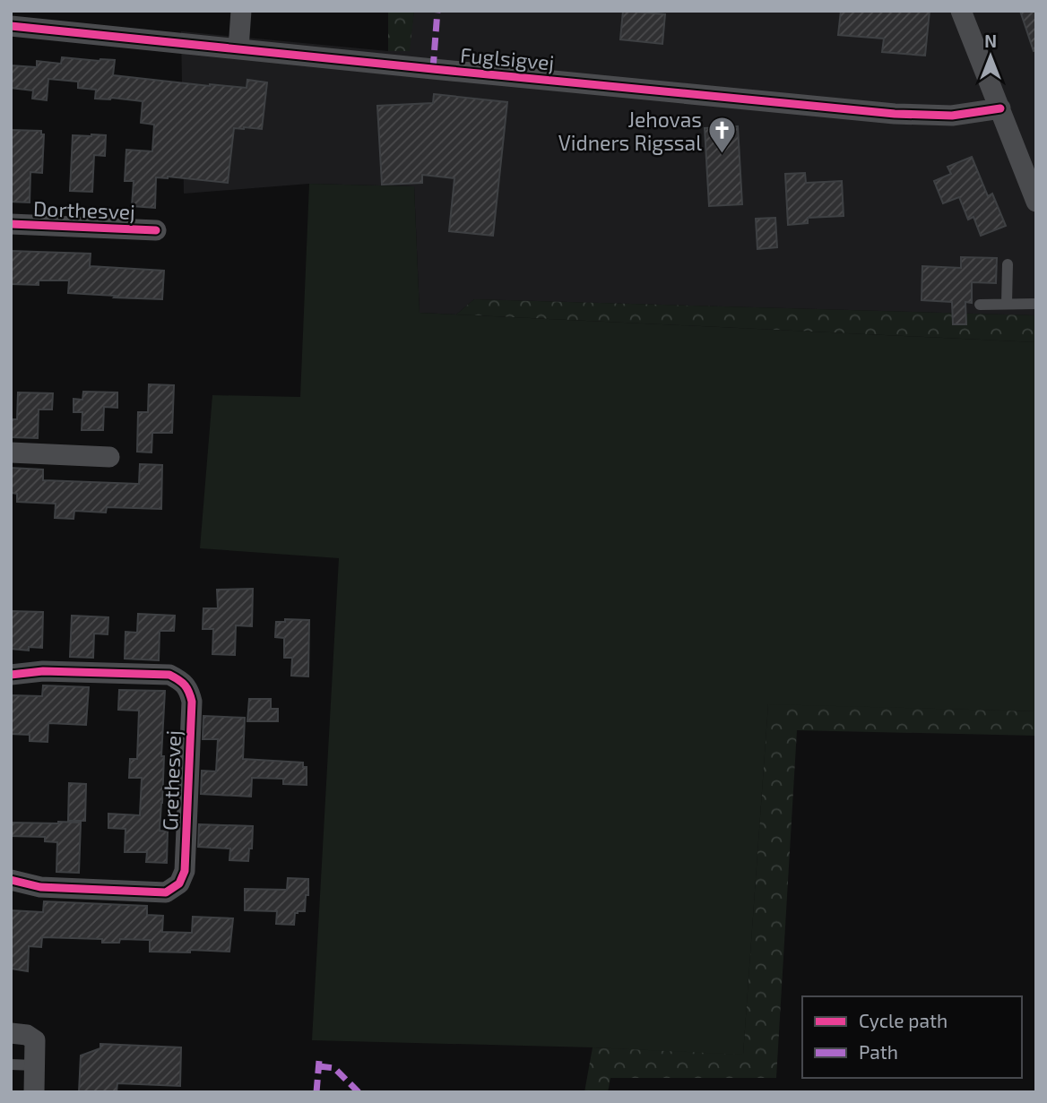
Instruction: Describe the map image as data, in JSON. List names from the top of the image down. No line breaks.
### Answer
{"streets":{"street":["Fuglsigvej","Dorthesvej","Grethesvej"]},"places":{"church":["Jehovas Vidners Rigssal"]},"legend":["Cycle path","Path"],"north":"top"}
